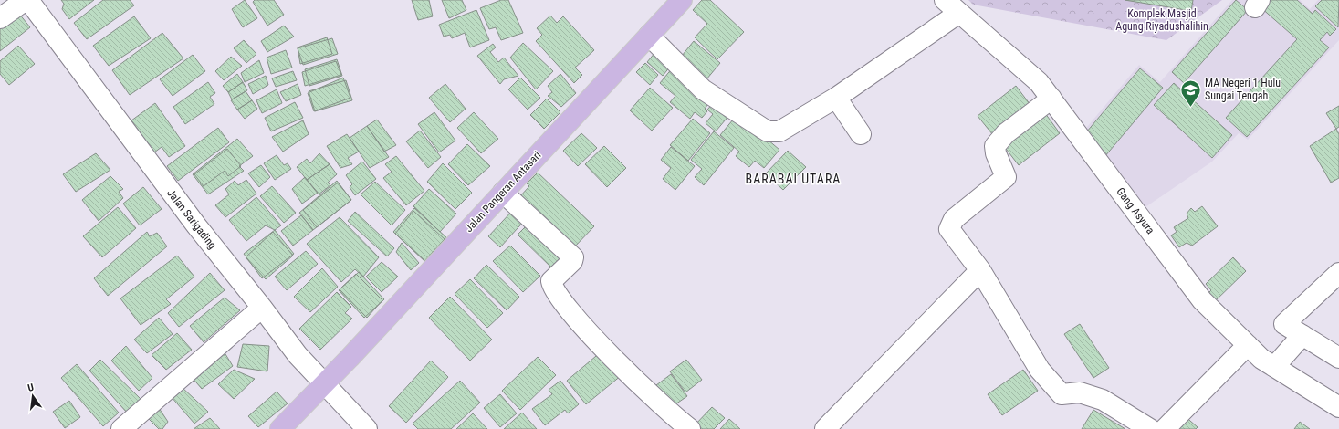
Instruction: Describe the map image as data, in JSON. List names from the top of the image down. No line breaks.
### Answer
{"streets":{"main road":["Jalan Pangeran Antasari"],"street":["Gang Asyura","Jalan Sarigading"]},"crossings":[["Jalan Pangeran Antasari","Jalan Sarigading"]],"districts":["BARABAI UTARA"],"parks":["Komplek Masjid Agung Riyadushalihin"],"places":{"school or university":["MA Negeri 1 Hulu Sungai Tengah"]},"north":"top"}
